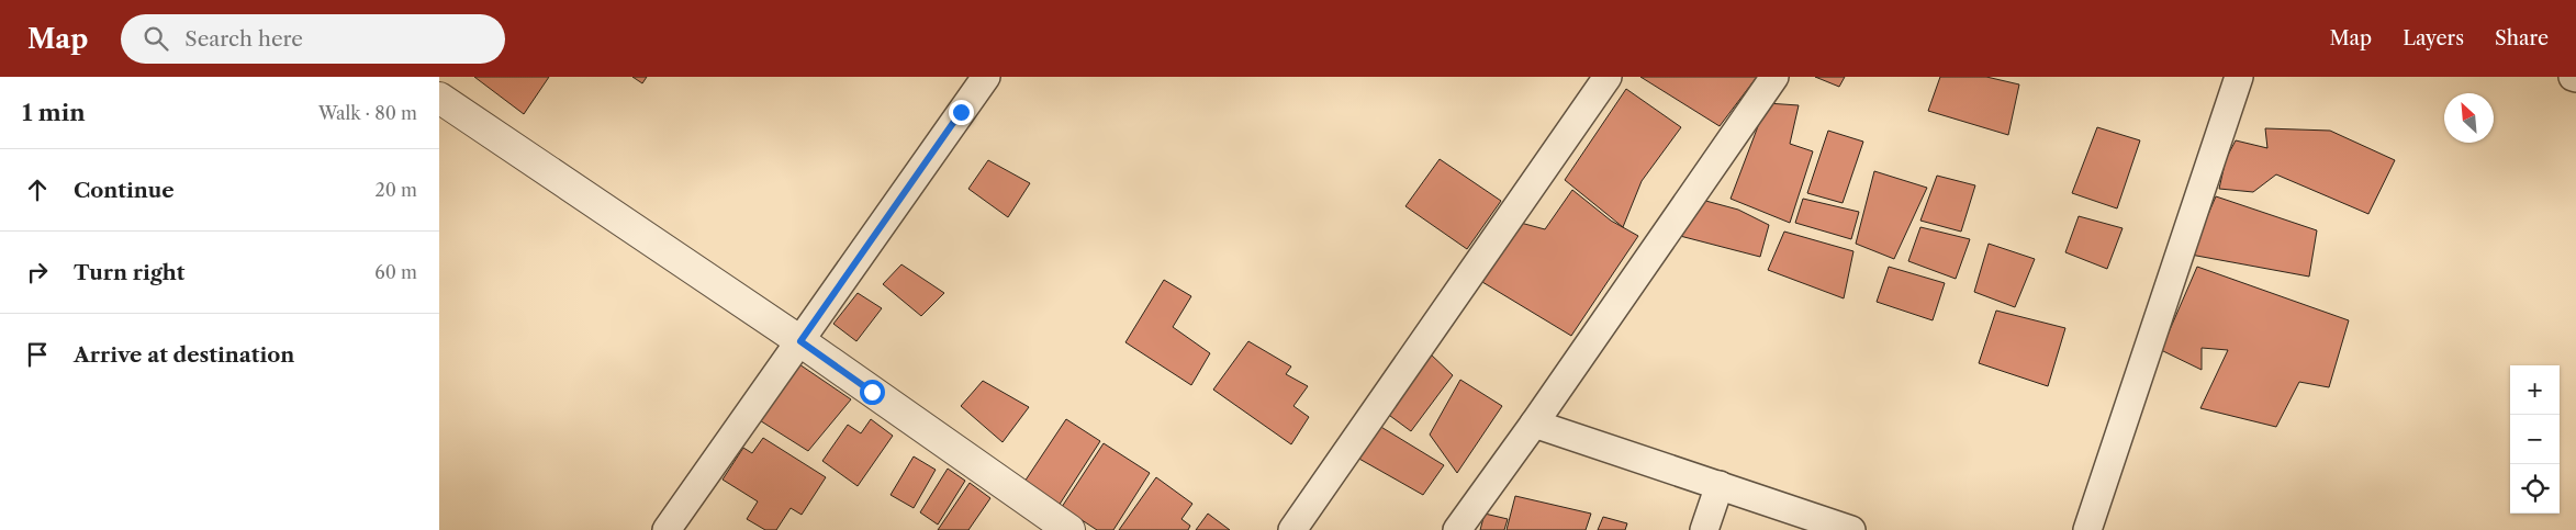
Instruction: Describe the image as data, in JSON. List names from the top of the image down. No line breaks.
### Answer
{"north":"top left","page":{"header":"Map","search":"Search here","nav":["Map","Layers","Share"],"heading":["1 min","Walk · 80 m"],"list":[["Continue","20 m"],["Turn right","60 m"],"Arrive at destination"],"map_buttons":["+","−"]}}
